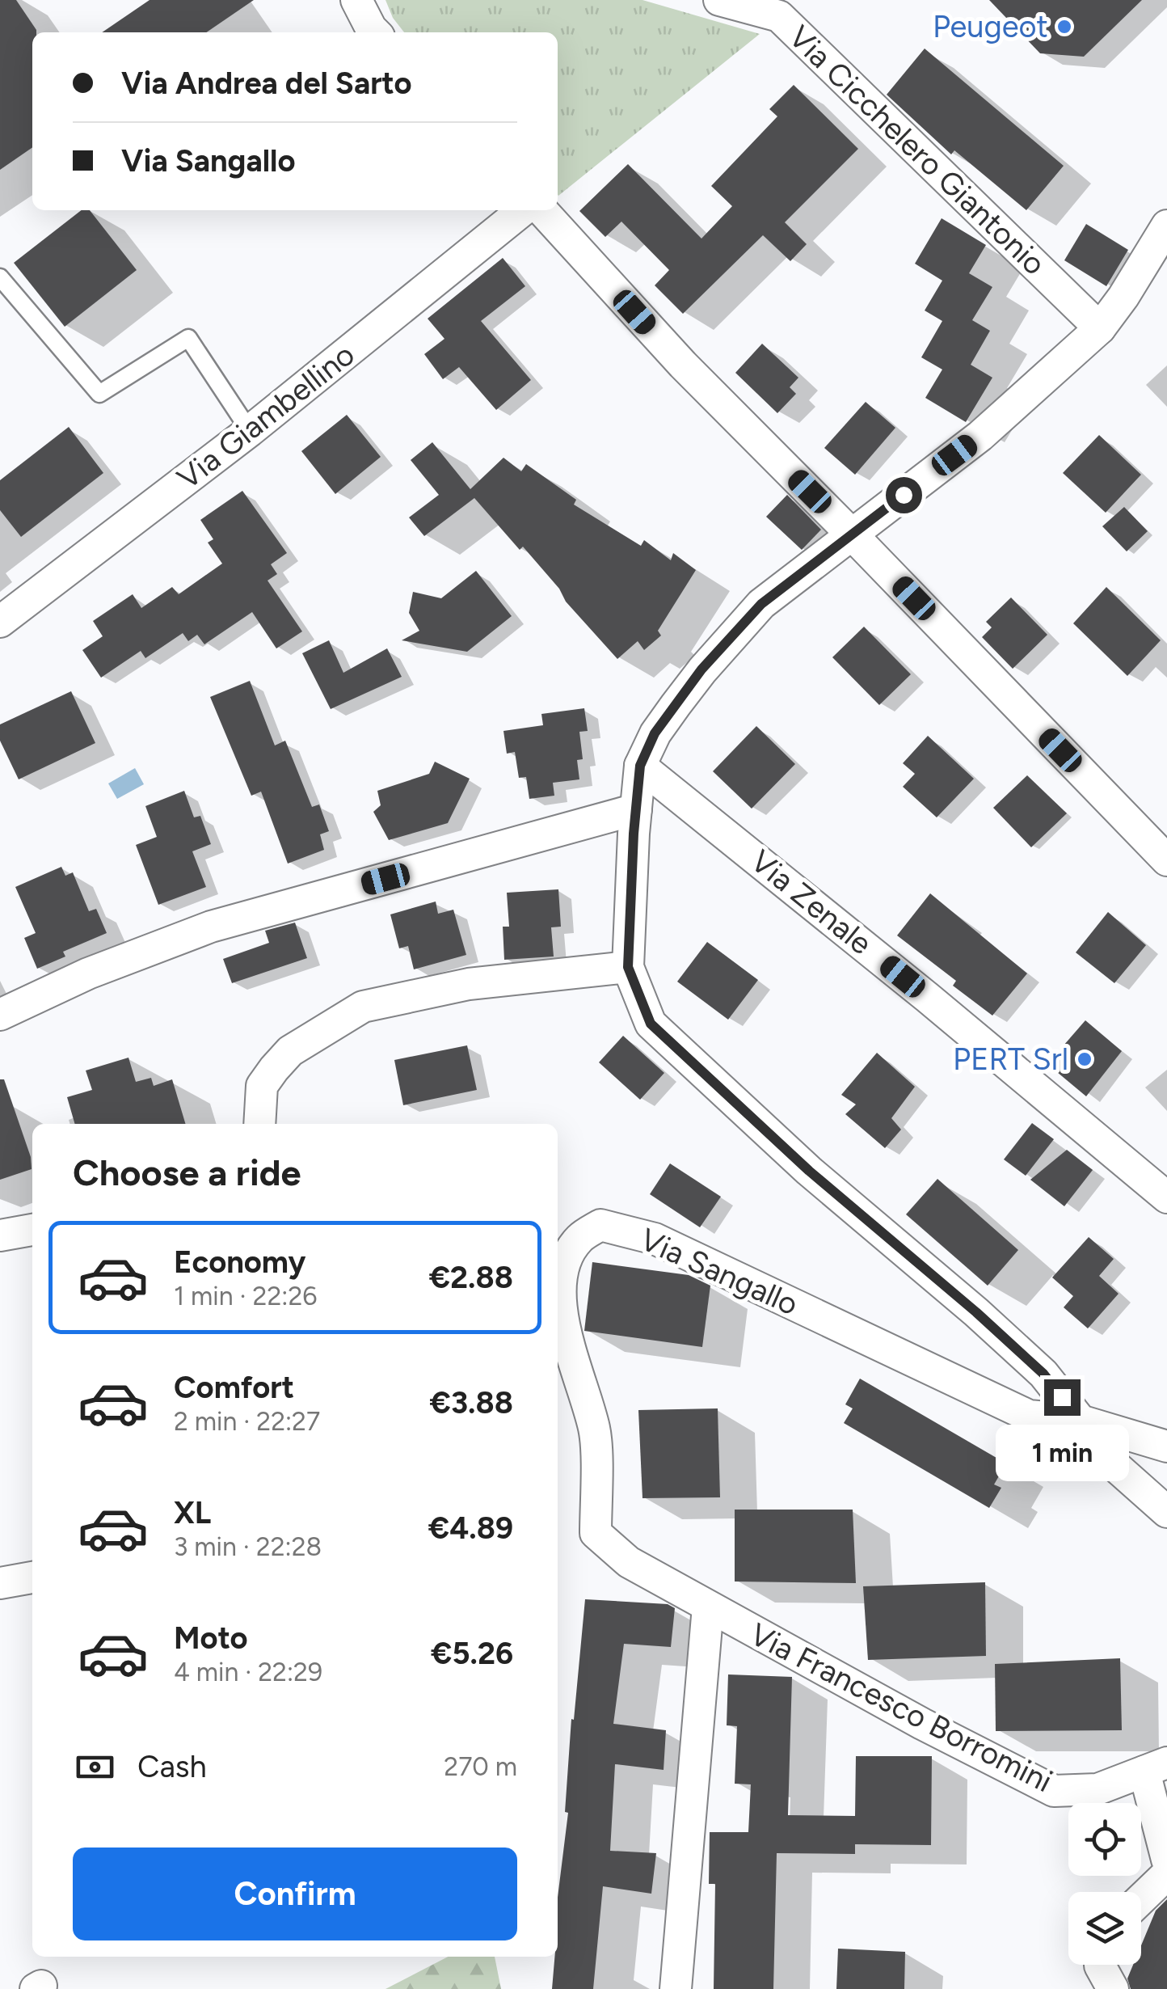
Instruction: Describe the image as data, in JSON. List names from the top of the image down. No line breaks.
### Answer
{"streets":{"street":["Via Cicchelero Giantonio","Via Giambellino","Via Zenale","Via Sangallo","Via Francesco Borromini"]},"crossings":[["Via Sangallo","Via Francesco Borromini"]],"places":["Peugeot","PERT Srl"],"page":{"banner":["Via Andrea del Sarto","Via Sangallo"],"heading":"Choose a ride","list":[{"name":"Economy","note":"1 min · 22:26","value":"€2.88"},{"name":"Comfort","note":"2 min · 22:27","value":"€3.88"},{"name":"XL","note":"3 min · 22:28","value":"€4.89"},{"name":"Moto","note":"4 min · 22:29","value":"€5.26"}],"bubble":"1 min","pay":["Cash","270 m"],"buttons":"Confirm"}}
